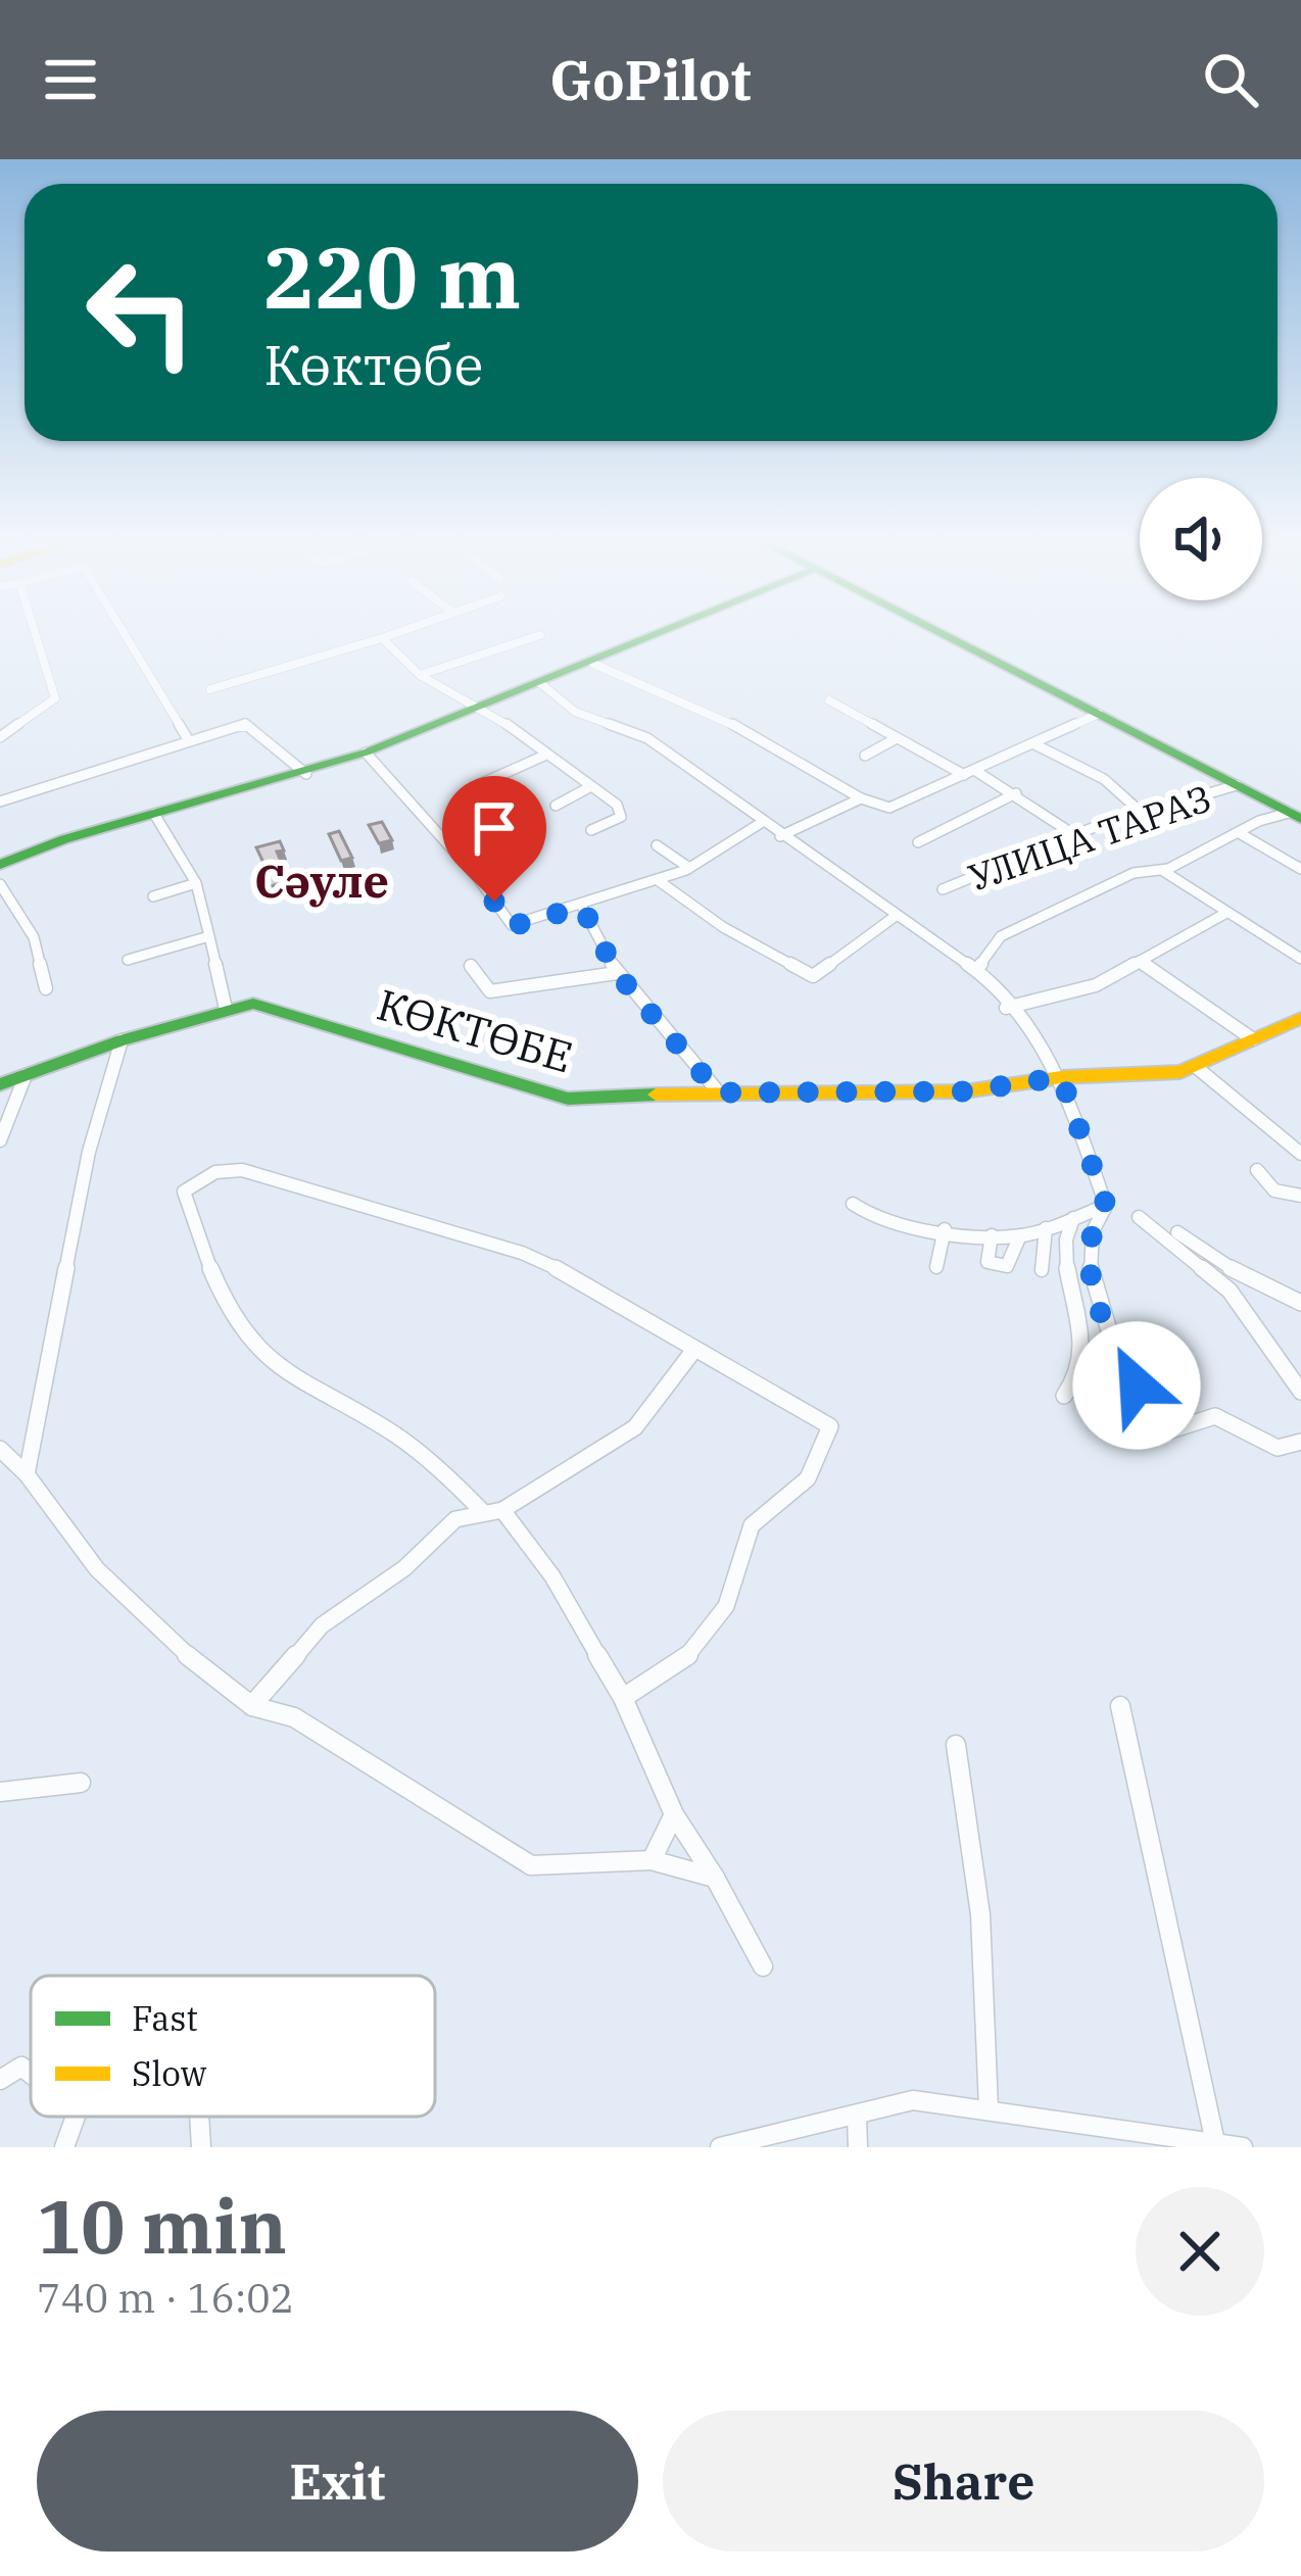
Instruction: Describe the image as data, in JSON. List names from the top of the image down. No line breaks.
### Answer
{"streets":{"street":["УЛИЦА ТАРАЗ","КӨКТӨБЕ"]},"districts":["Сәуле"],"legend":["Fast","Slow"],"page":{"header":"GoPilot","turn":["220 m","Көктөбе"],"heading":["10 min","740 m · 16:02"],"buttons":["Exit","Share"]}}
